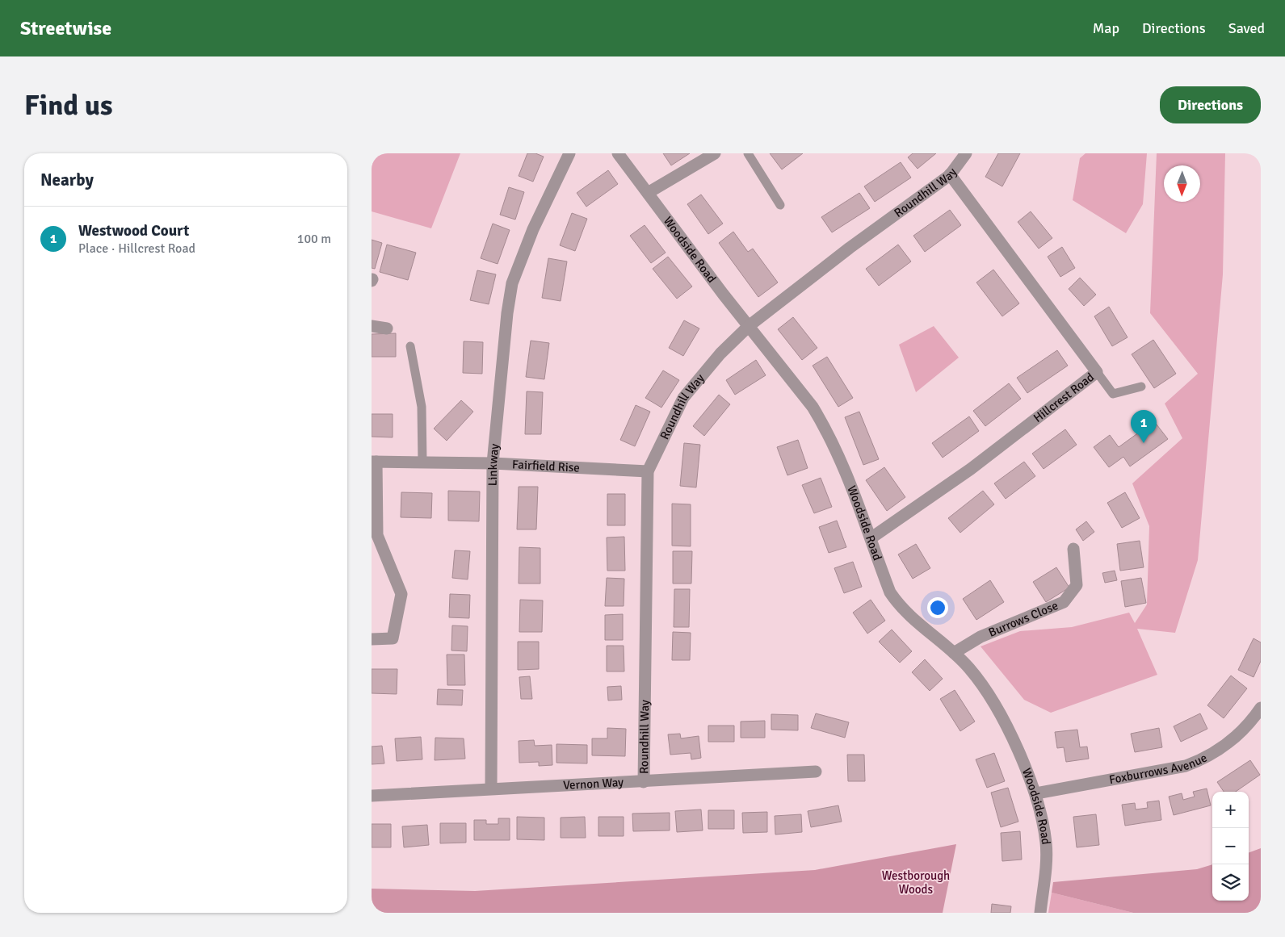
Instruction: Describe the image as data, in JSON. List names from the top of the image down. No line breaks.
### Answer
{"streets":{"street":["Roundhill Way","Woodside Road","Hillcrest Road","Linkway","Fairfield Rise","Burrows Close","Foxburrows Avenue","Vernon Way"]},"crossings":[["Roundhill Way","Woodside Road"],["Roundhill Way","Hillcrest Road"],["Roundhill Way","Fairfield Rise"],["Roundhill Way","Vernon Way"],["Woodside Road","Hillcrest Road"],["Woodside Road","Burrows Close"],["Woodside Road","Foxburrows Avenue"],["Linkway","Fairfield Rise"],["Linkway","Vernon Way"]],"parks":["Westborough Woods"],"north":"bottom","page":{"header":"Streetwise","nav":["Map","Directions","Saved"],"buttons":"Directions","title":"Find us","heading":"Nearby","list":[{"mark":"1","name":"Westwood Court","note":"Place · Hillcrest Road","value":"100 m"}],"pins":"1","map_buttons":["+","−"]}}
